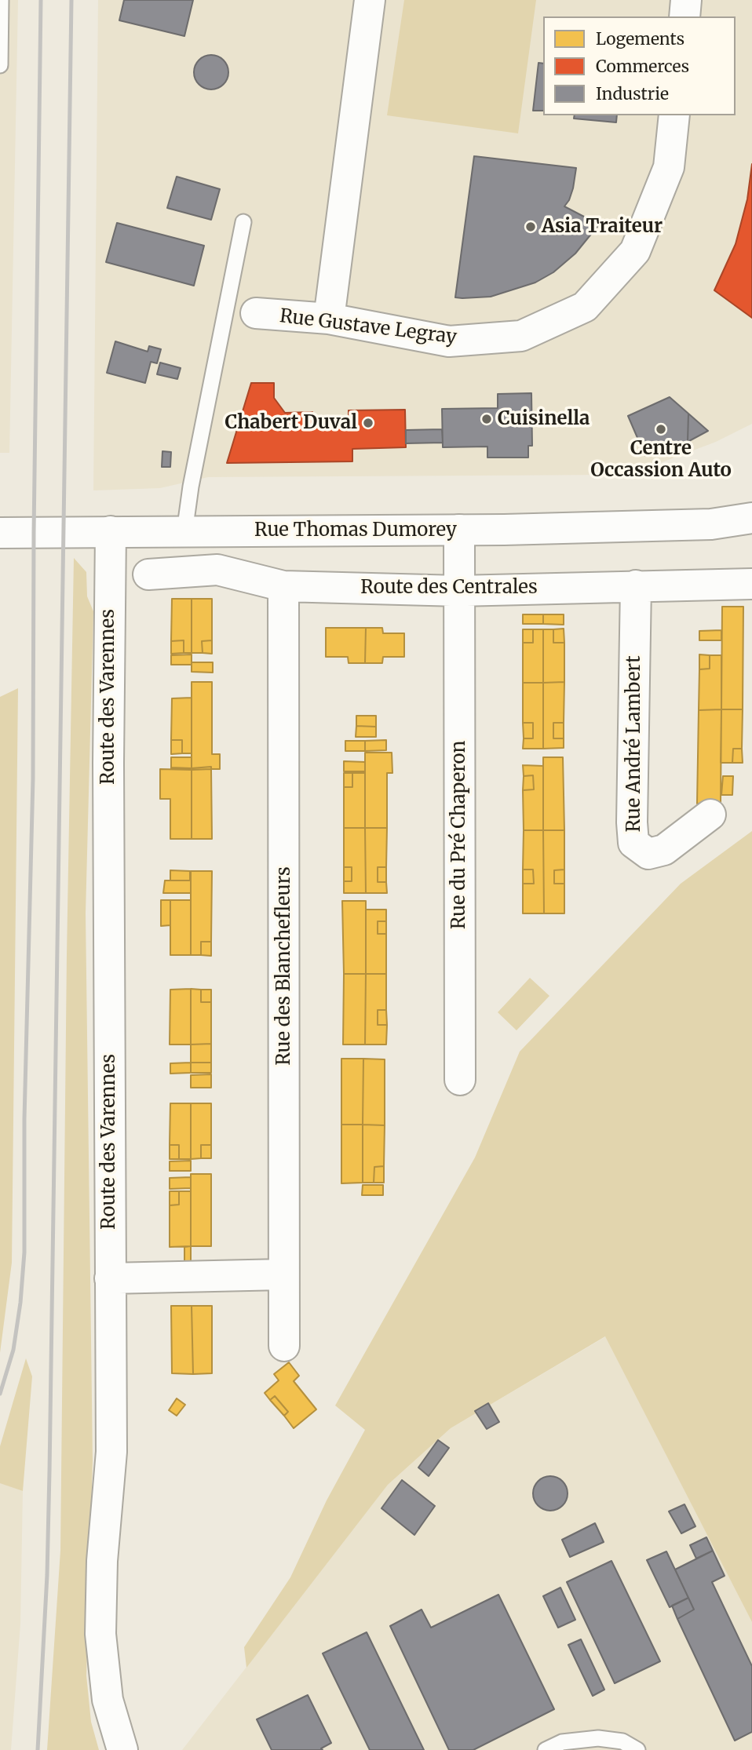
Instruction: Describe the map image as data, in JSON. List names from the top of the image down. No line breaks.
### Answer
{"streets":{"street":["Rue Gustave Legray","Rue Thomas Dumorey","Route des Centrales","Route des Varennes","Rue André Lambert","Rue du Pré Chaperon","Rue des Blanchefleurs"]},"crossings":[["Rue Thomas Dumorey","Route des Varennes"],["Rue Thomas Dumorey","Rue du Pré Chaperon"],["Route des Centrales","Rue André Lambert"],["Route des Centrales","Rue du Pré Chaperon"],["Route des Centrales","Rue des Blanchefleurs"]],"places":["Asia Traiteur","Cuisinella","Chabert Duval","Centre Occassion Auto"],"legend":["Logements","Commerces","Industrie"]}
